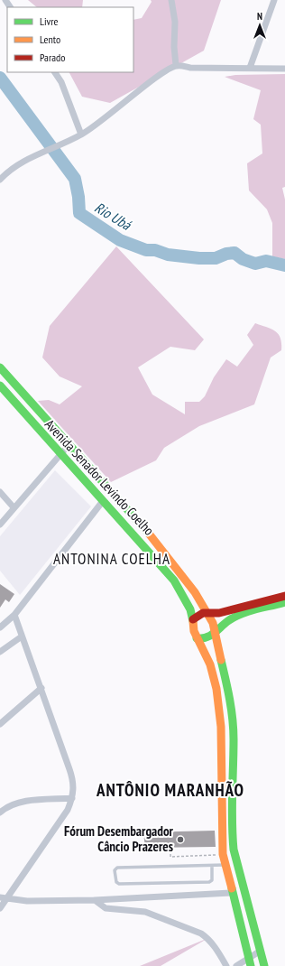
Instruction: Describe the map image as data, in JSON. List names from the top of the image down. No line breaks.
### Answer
{"streets":{"street":["Avenida Senador Levindo Coelho"]},"districts":["ANTONINA COELHA","ANTÔNIO MARANHÃO"],"water":["Rio Ubá"],"places":["Fórum Desembargador Câncio Prazeres"],"legend":["Livre","Lento","Parado"],"north":"top"}
